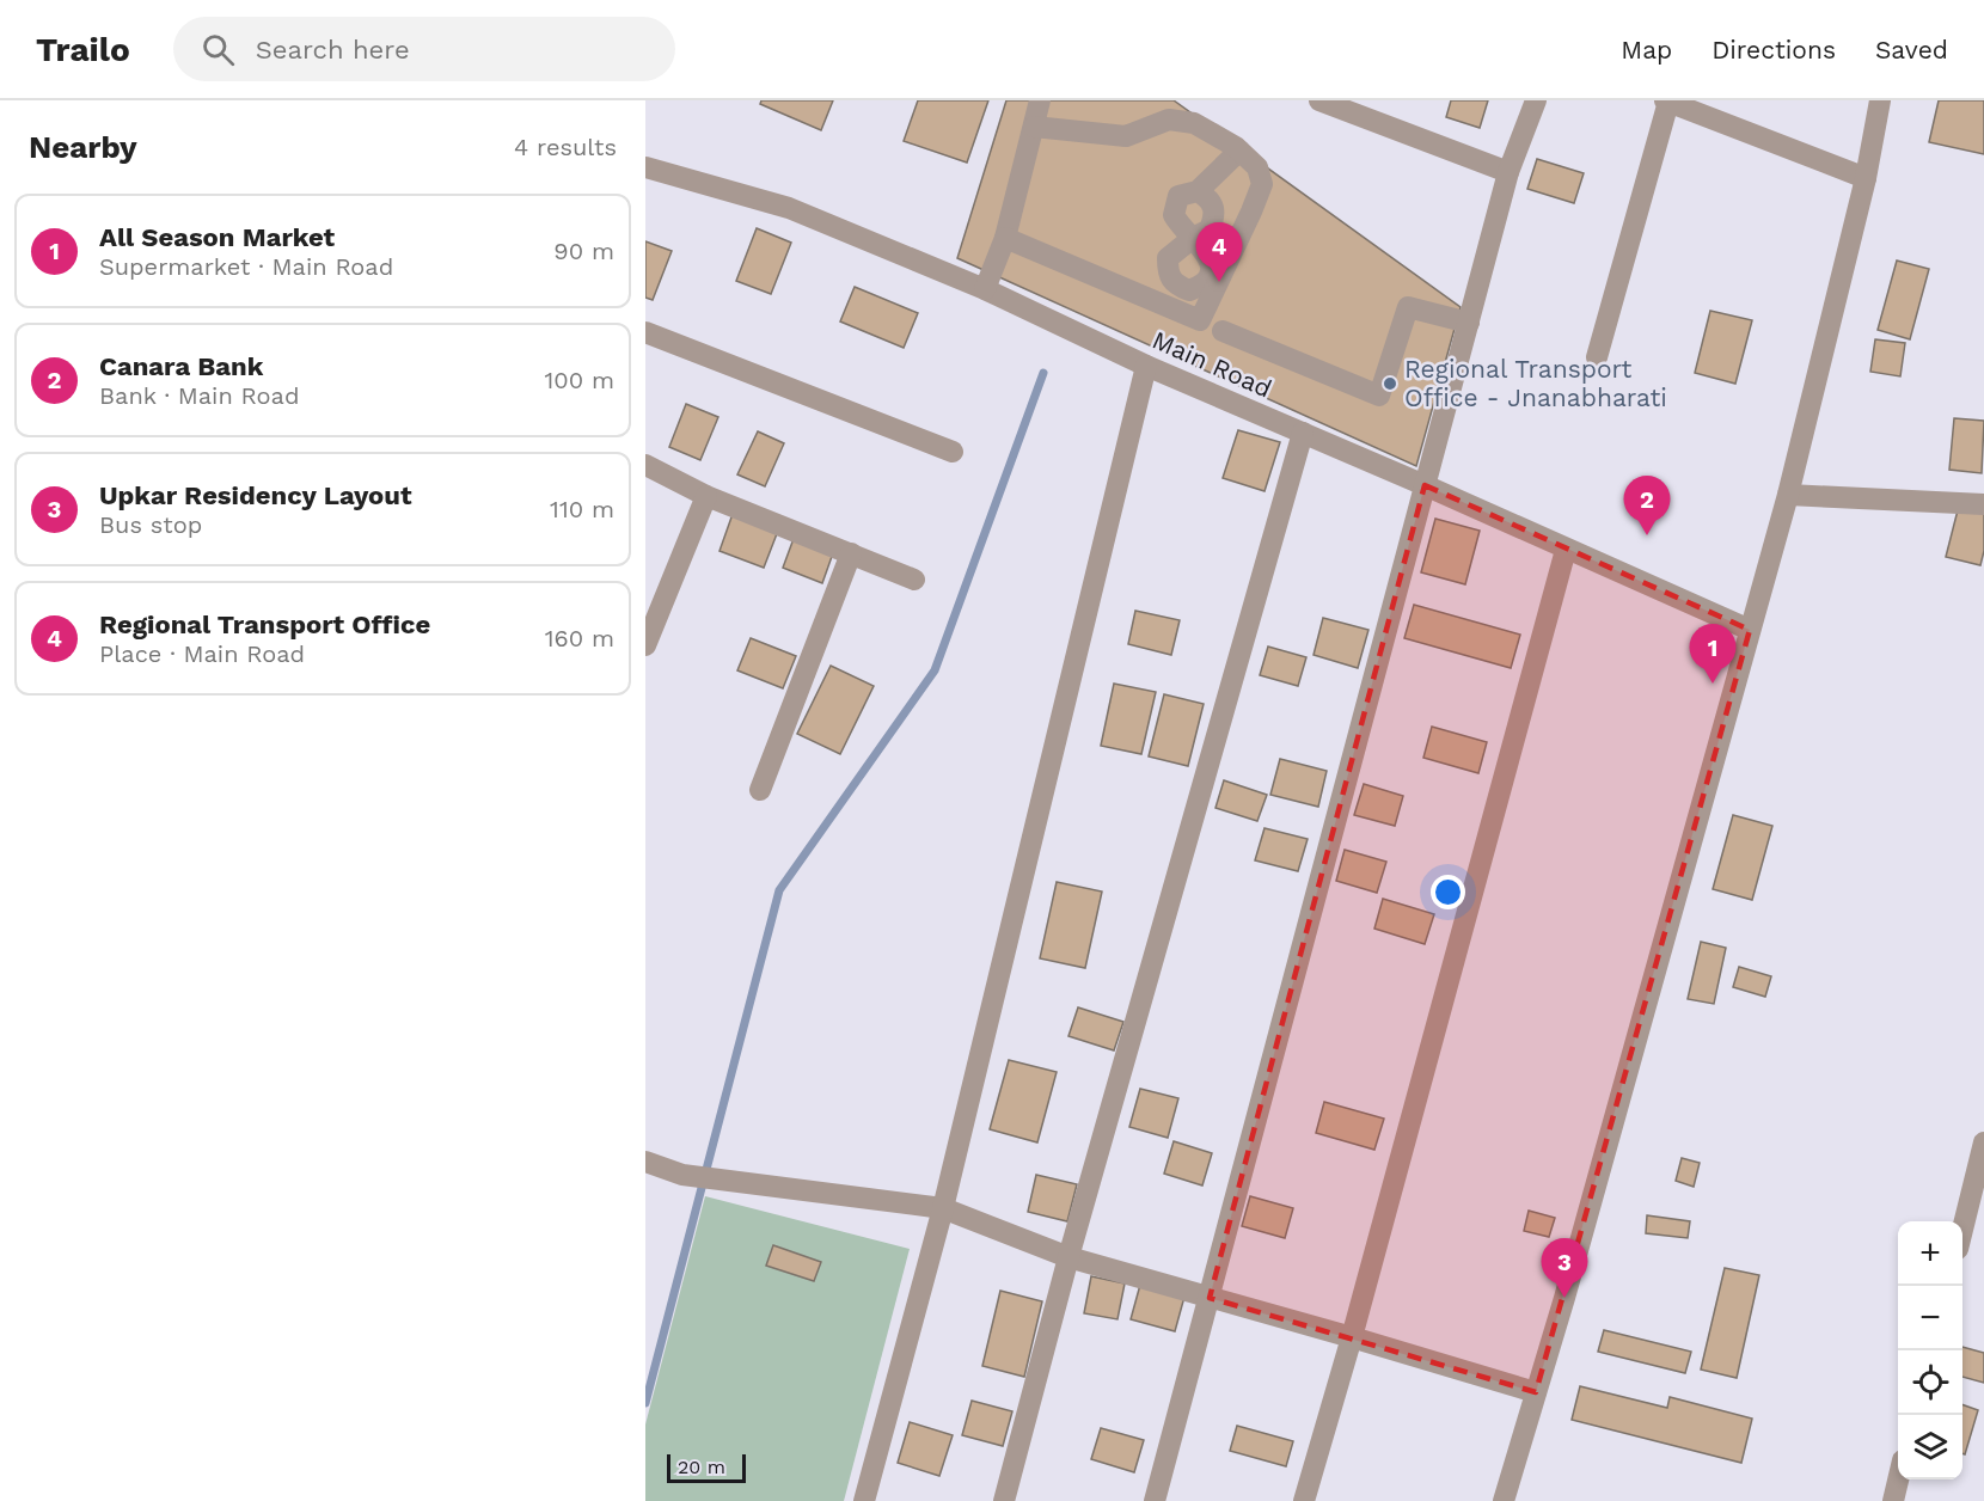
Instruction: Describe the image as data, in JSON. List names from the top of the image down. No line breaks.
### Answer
{"streets":{"street":["Main Road"]},"places":["Regional Transport Office - Jnanabharati"],"scale_bar":"20 m","page":{"header":"Trailo","search":"Search here","nav":["Map","Directions","Saved"],"heading":["Nearby","4 results"],"list":[{"mark":"1","name":"All Season Market","note":"Supermarket · Main Road","value":"90 m"},{"mark":"2","name":"Canara Bank","note":"Bank · Main Road","value":"100 m"},{"mark":"3","name":"Upkar Residency Layout","note":"Bus stop","value":"110 m"},{"mark":"4","name":"Regional Transport Office","note":"Place · Main Road","value":"160 m"}],"pins":["4","2","1","3"],"map_buttons":["+","−"],"scale":"20 m"}}
